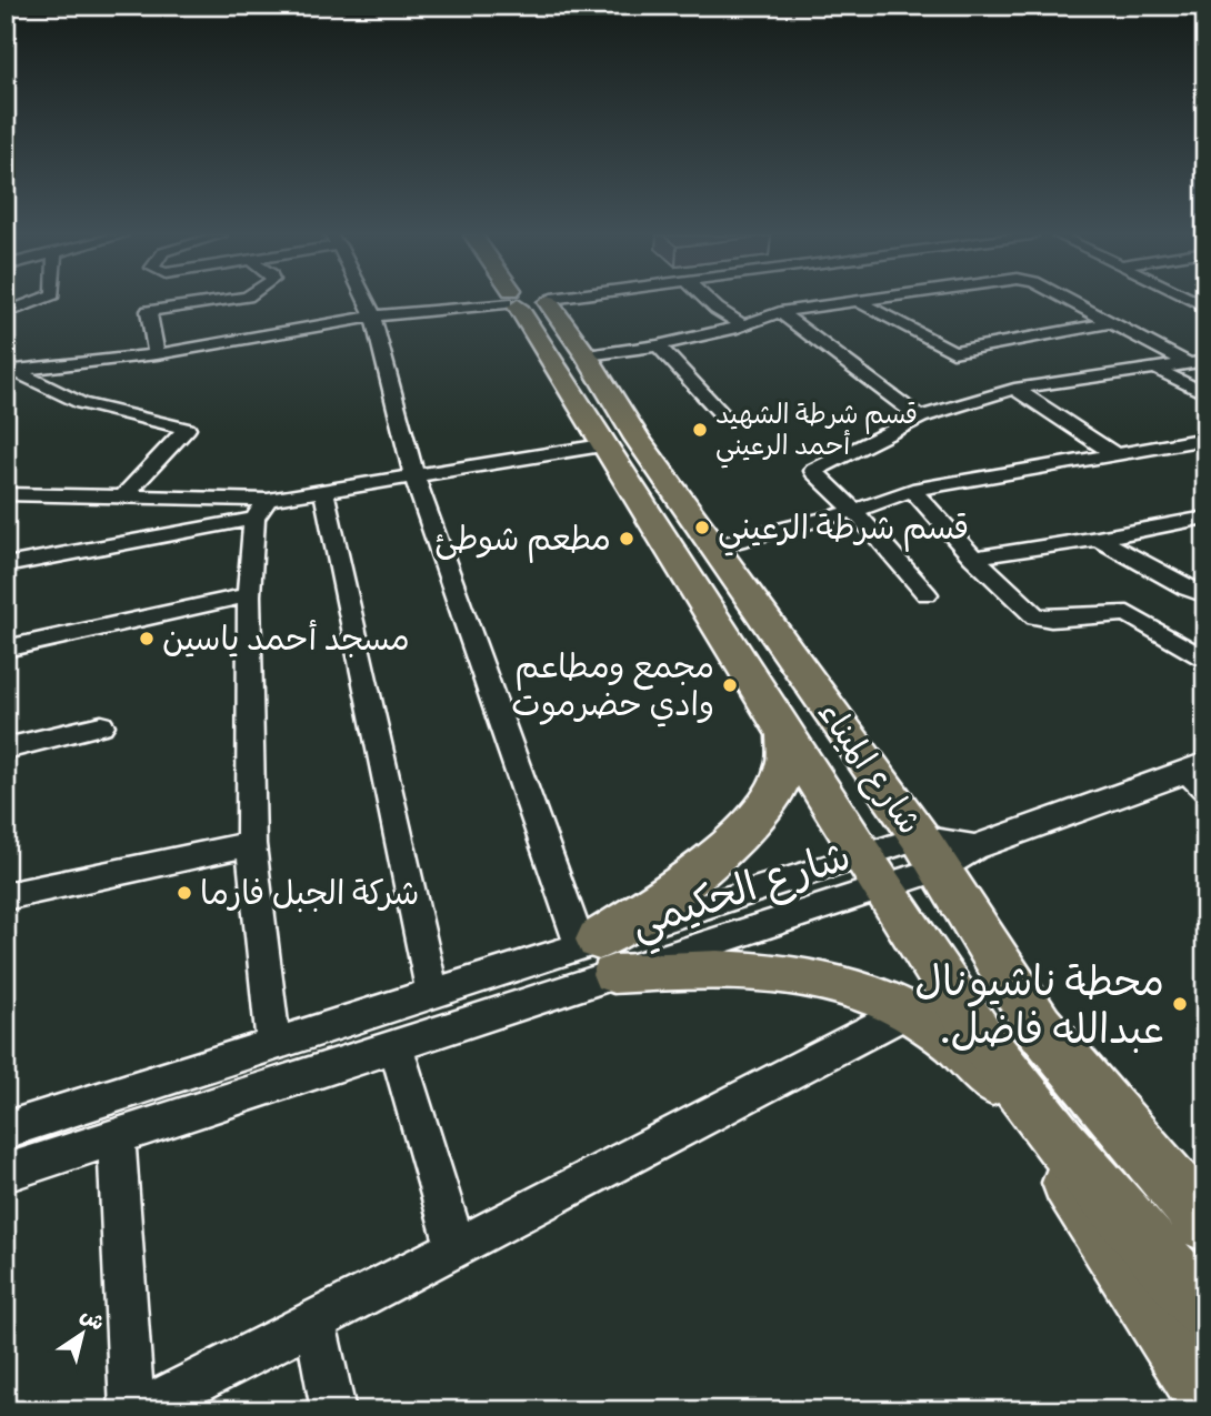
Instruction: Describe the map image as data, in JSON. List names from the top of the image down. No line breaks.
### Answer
{"streets":{"highway":["شارع الميناء"],"street":["شارع الحكيمي"]},"crossings":[["شارع الميناء","شارع الحكيمي"]],"places":["قسم شرطة الشهيد أحمد الرعيني","قسم شرطة الرعيني","مطعم شوطئ","مسجد أحمد ياسين","مجمع ومطاعم وادي حضرموت","شركة الجبل فارما","محطة ناشيونال .عبدالله فاضل"],"north":"top right"}
